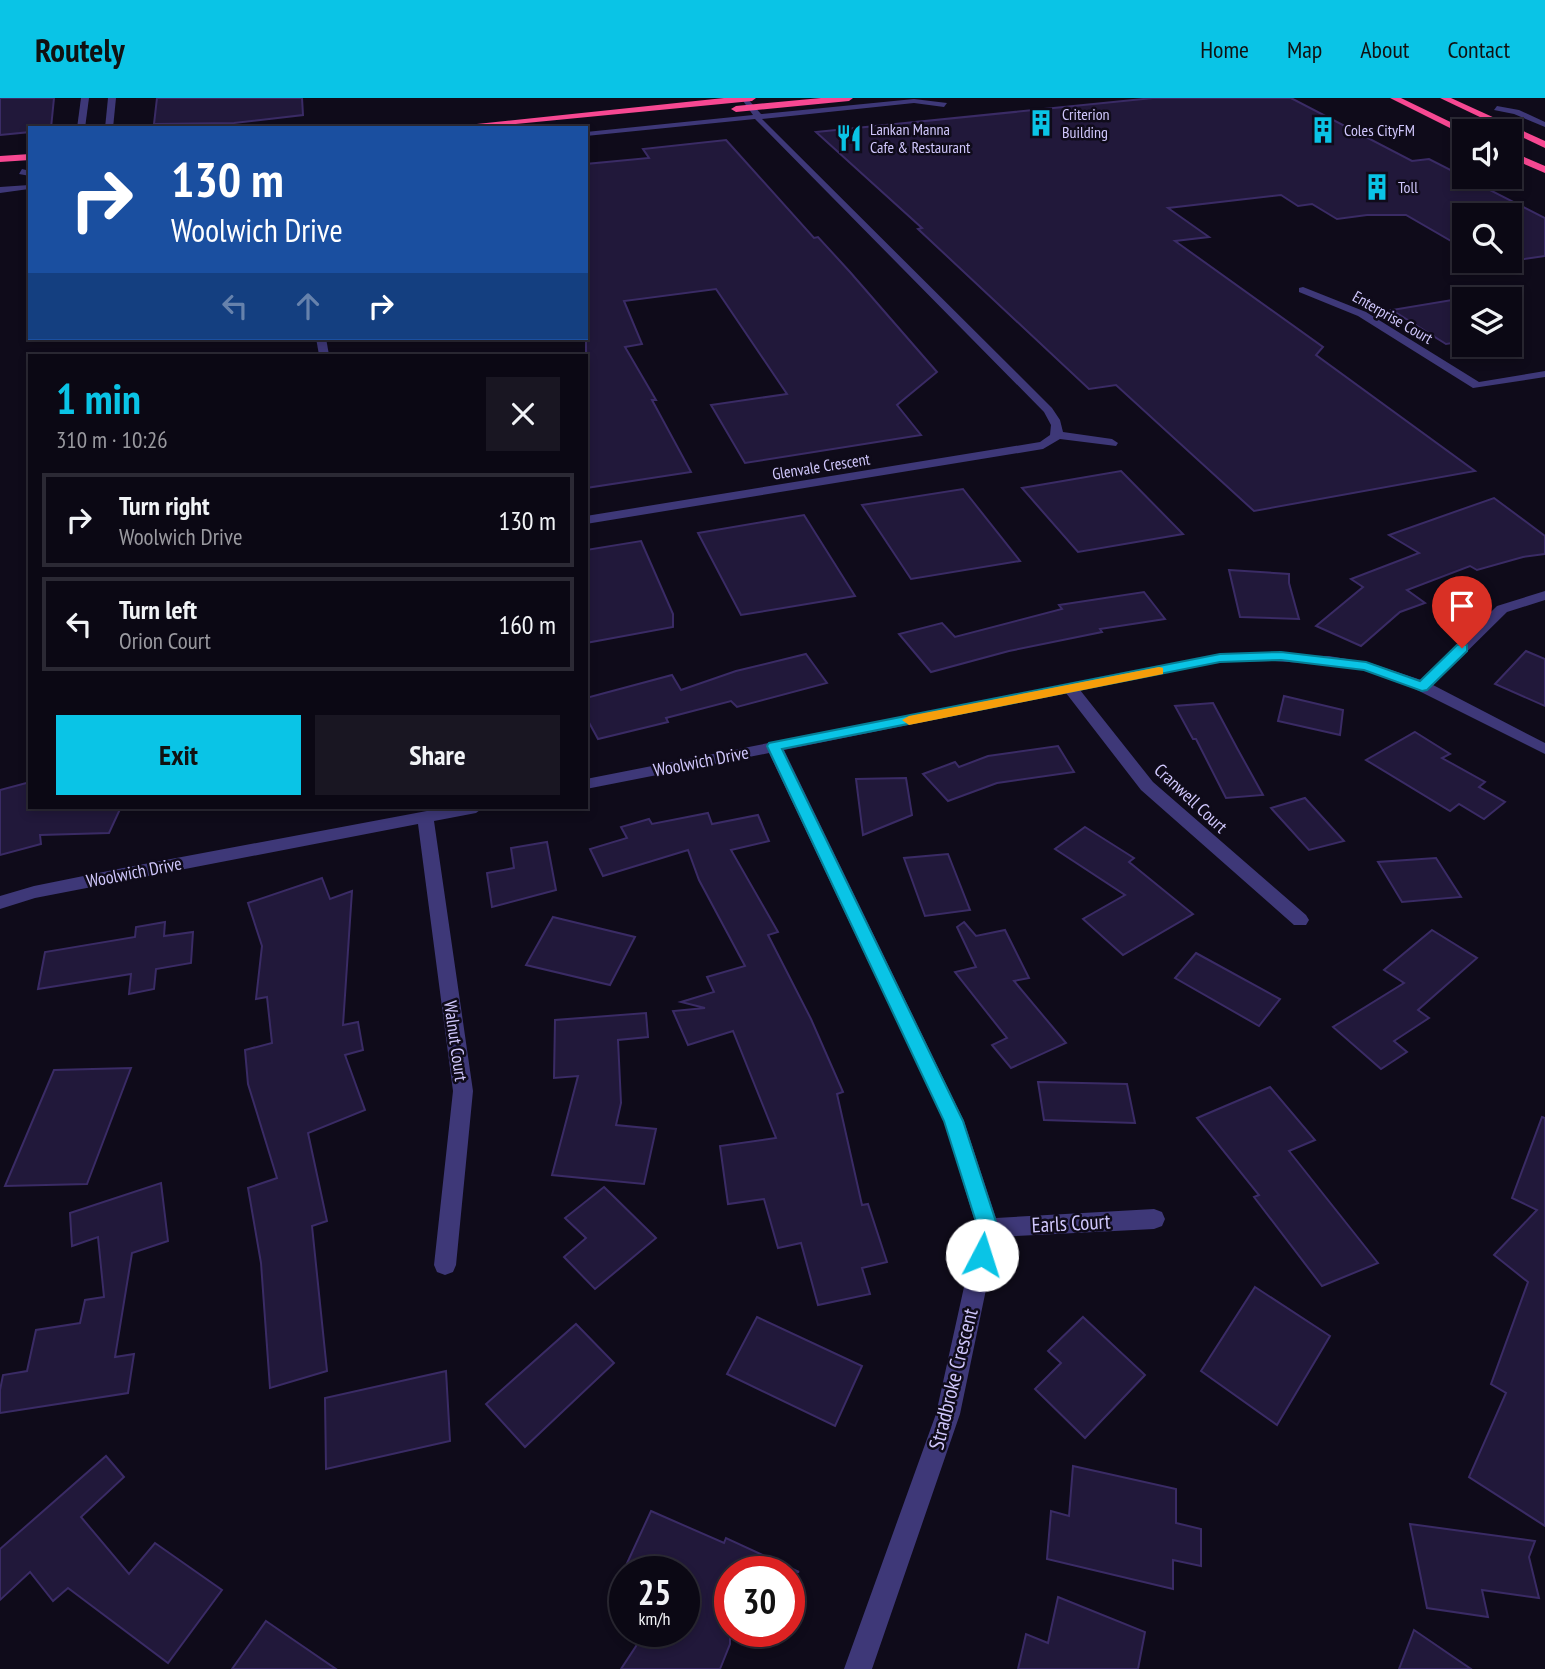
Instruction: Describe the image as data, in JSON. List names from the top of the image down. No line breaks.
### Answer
{"streets":{"street":["Enterprise Court","Glenvale Crescent","Woolwich Drive","Cranwell Court","Walnut Court","Earls Court","Stradbroke Crescent"]},"crossings":[["Woolwich Drive","Cranwell Court"],["Woolwich Drive","Walnut Court"],["Woolwich Drive","Stradbroke Crescent"],["Earls Court","Stradbroke Crescent"]],"places":{"building":["Criterion Building","Coles CityFM","Toll"],"restaurant":["Lankan Manna Cafe & Restaurant"]},"page":{"header":"Routely","nav":["Home","Map","About","Contact"],"turn":["130 m","Woolwich Drive"],"heading":["1 min","310 m · 10:26"],"list":[{"name":"Turn right","note":"Woolwich Drive","value":"130 m"},{"name":"Turn left","note":"Orion Court","value":"160 m"}],"buttons":["Exit","Share"],"speed":"25 km/h","limit":"30"}}
